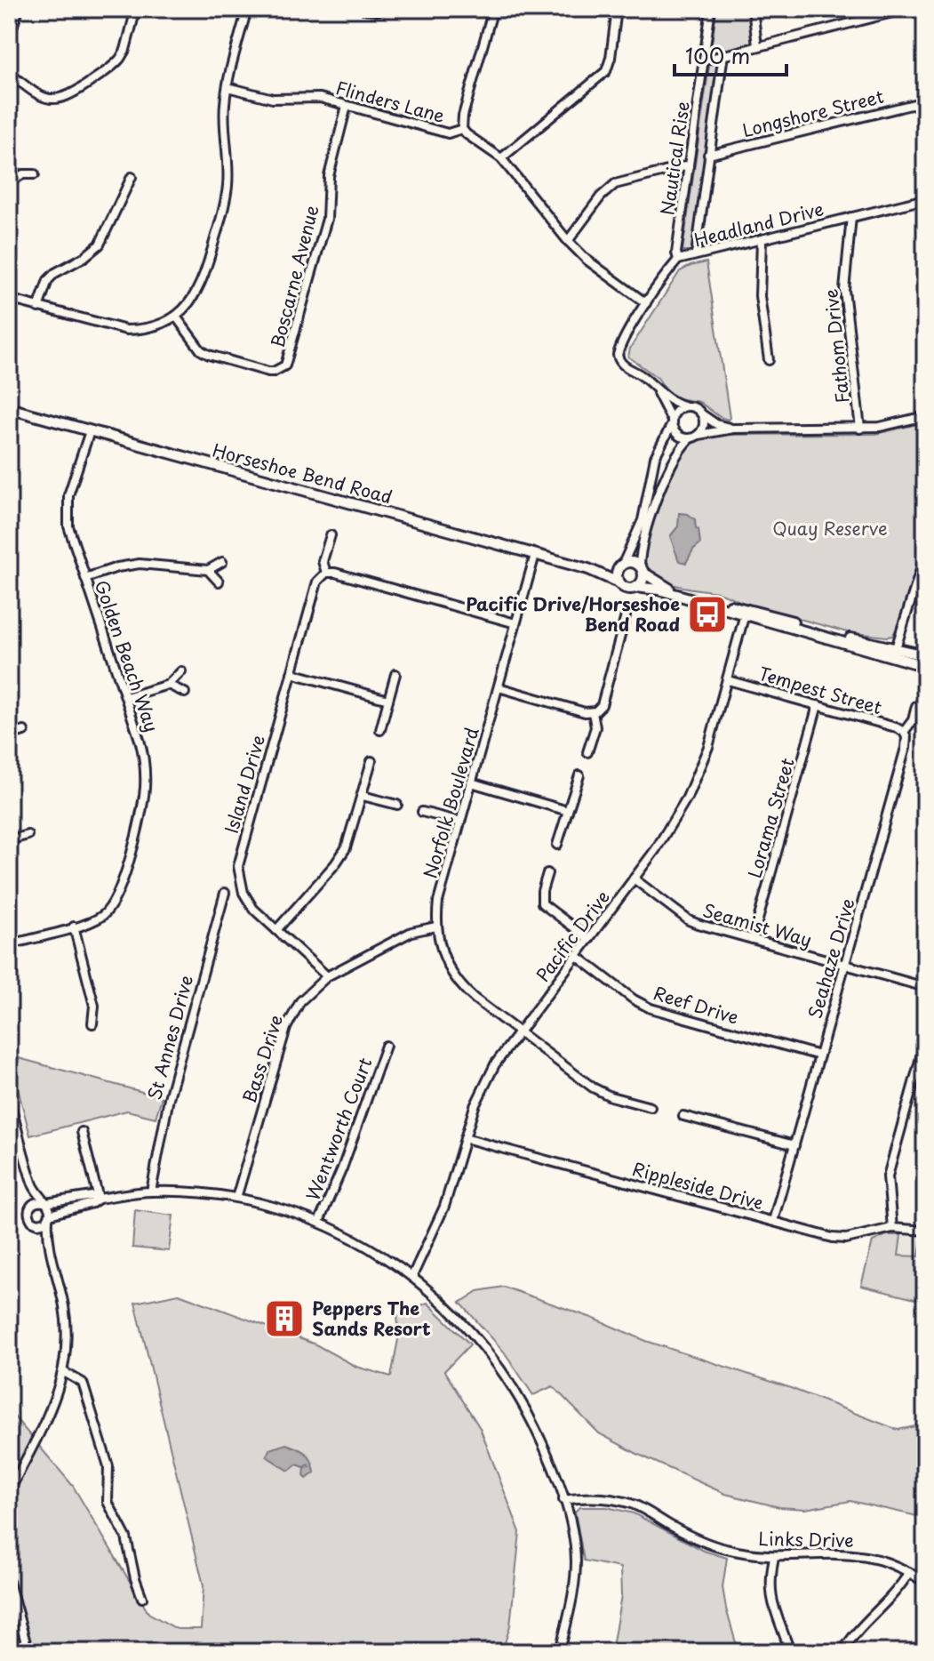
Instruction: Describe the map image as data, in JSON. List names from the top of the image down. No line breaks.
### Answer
{"streets":{"street":["Flinders Lane","Longshore Street","Nautical Rise","Headland Drive","Boscarne Avenue","Fathom Drive","Horseshoe Bend Road","Golden Beach Way","Tempest Street","Island Drive","Norfolk Boulevard","Lorama Street","Seamist Way","Pacific Drive","Seahaze Drive","Reef Drive","St Annes Drive","Bass Drive","Wentworth Court","Rippleside Drive","Links Drive"]},"crossings":[["Flinders Lane","Headland Drive"],["Flinders Lane","Boscarne Avenue"],["Longshore Street","Nautical Rise"],["Nautical Rise","Headland Drive"],["Headland Drive","Fathom Drive"],["Horseshoe Bend Road","Golden Beach Way"],["Horseshoe Bend Road","Norfolk Boulevard"],["Tempest Street","Lorama Street"],["Tempest Street","Pacific Drive"],["Tempest Street","Seahaze Drive"],["Island Drive","Bass Drive"],["Norfolk Boulevard","Pacific Drive"],["Norfolk Boulevard","Bass Drive"],["Lorama Street","Seamist Way"],["Seamist Way","Pacific Drive"],["Seamist Way","Seahaze Drive"],["Pacific Drive","Reef Drive"],["Pacific Drive","Rippleside Drive"],["Seahaze Drive","Reef Drive"],["Seahaze Drive","Rippleside Drive"]],"parks":["Quay Reserve"],"places":{"bus stop":["Pacific Drive/Horseshoe Bend Road"],"building":["Peppers The Sands Resort"]},"scale_bar":"100 m"}
